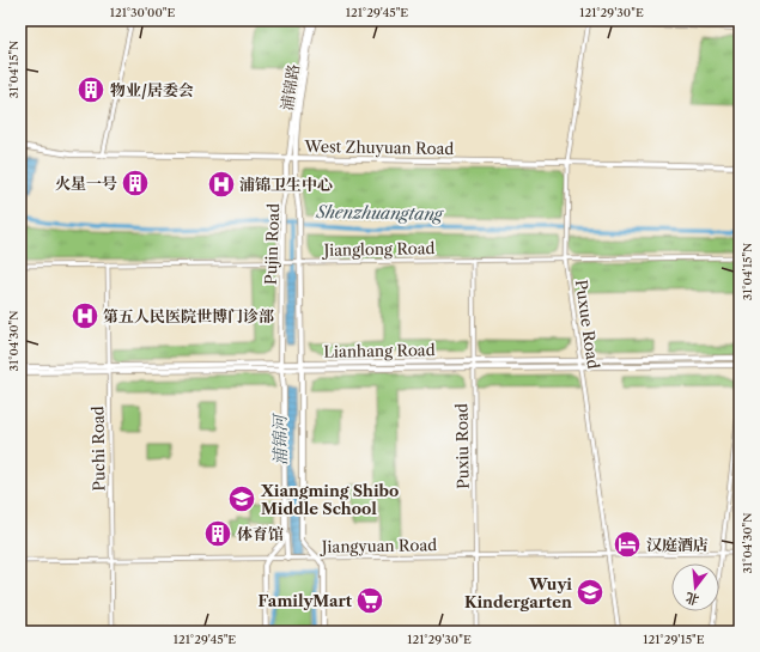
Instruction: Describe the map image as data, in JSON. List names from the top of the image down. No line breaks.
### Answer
{"streets":{"street":["浦锦路","West Zhuyuan Road","Pujin Road","Jianglong Road","Puxue Road","Lianhang Road","Puxiu Road","Puchi Road","Jiangyuan Road"]},"crossings":[["浦锦路","West Zhuyuan Road"],["浦锦路","Pujin Road"],["West Zhuyuan Road","Pujin Road"],["West Zhuyuan Road","Puxue Road"],["Pujin Road","Jianglong Road"],["Pujin Road","Lianhang Road"],["Pujin Road","Jiangyuan Road"],["Jianglong Road","Puxue Road"],["Jianglong Road","Puxiu Road"],["Jianglong Road","Puchi Road"],["Puxue Road","Lianhang Road"],["Puxue Road","Jiangyuan Road"],["Lianhang Road","Puxiu Road"],["Lianhang Road","Puchi Road"],["Puxiu Road","Jiangyuan Road"],["Puchi Road","Jiangyuan Road"]],"water":["Shenzhuangtang","浦锦河"],"places":{"building":["物业/居委会","火星一号","体育馆"],"hospital":["浦锦卫生中心","第五人民医院世博门诊部"],"school or university":["Xiangming Shibo Middle School","Wuyi Kindergarten"],"hotel":["汉庭酒店"],"supermarket":["FamilyMart"]},"north":"bottom","coordinates":["121°30'00\"E","121°29'45\"E","121°29'30\"E","31°04'15\"N","31°04'30\"N","121°29'15\"E"]}
